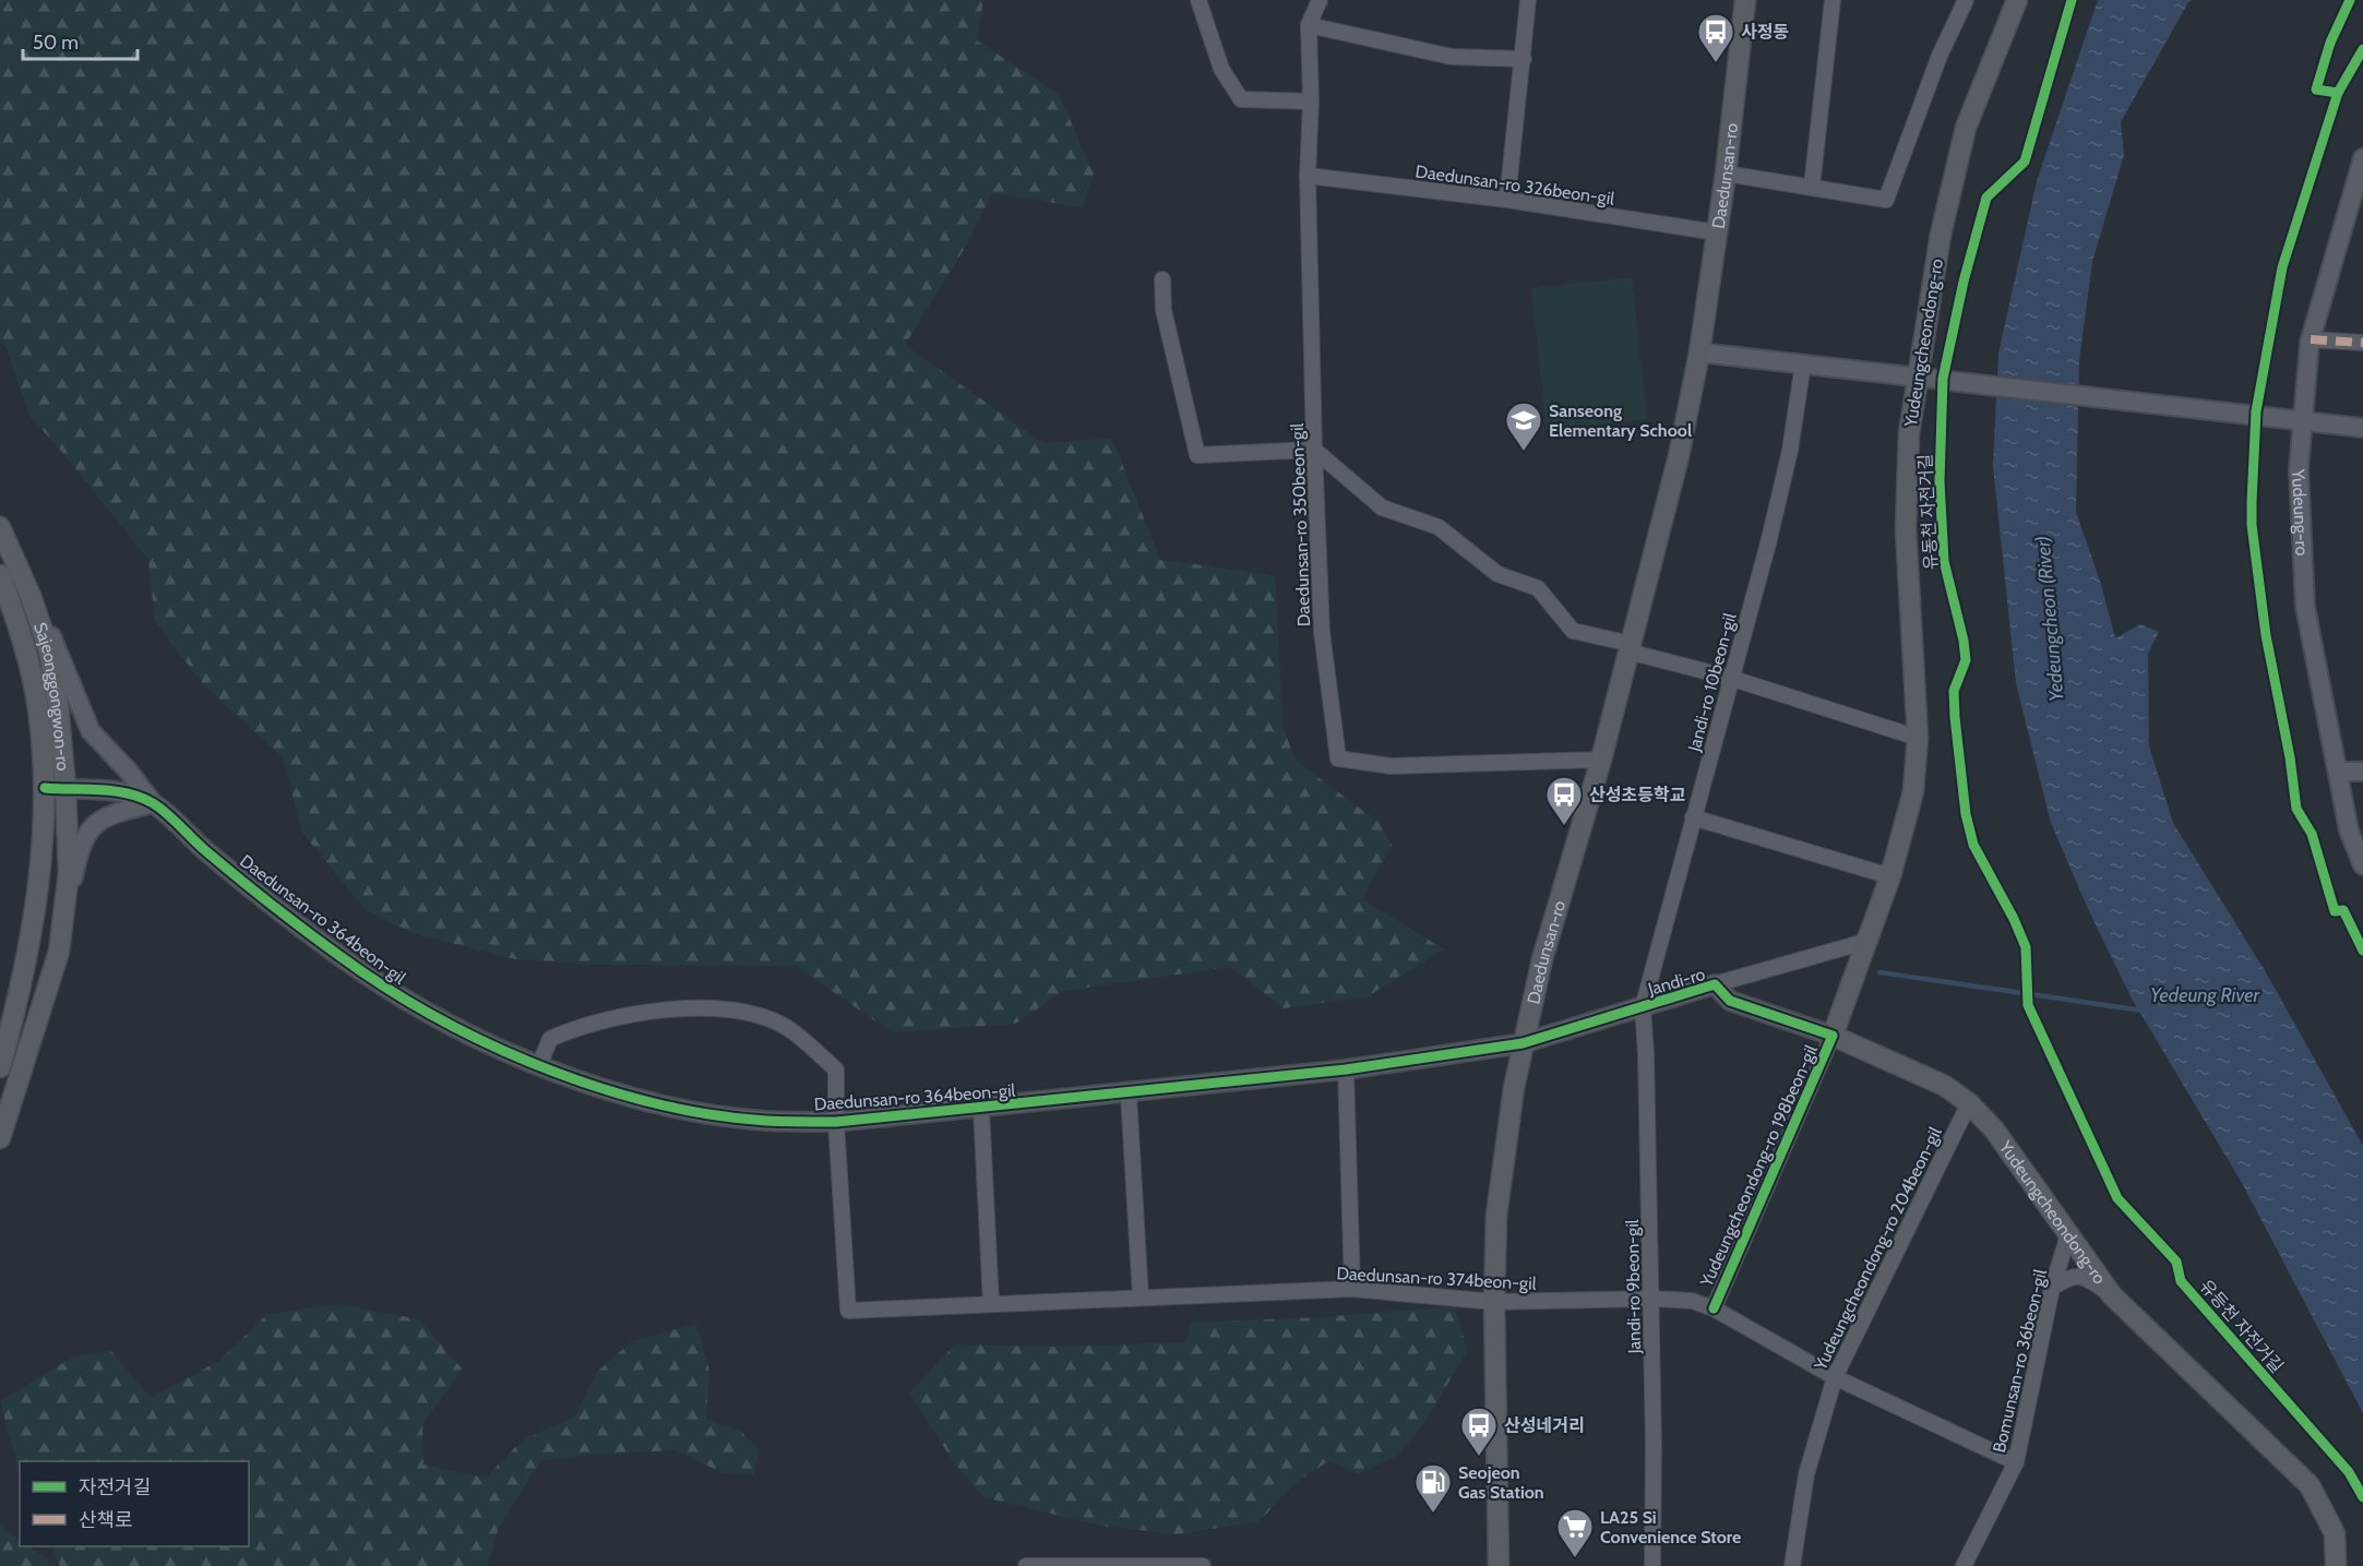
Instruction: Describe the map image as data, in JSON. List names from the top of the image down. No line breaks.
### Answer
{"streets":{"main road":["Daedunsan-ro","Yudeungcheondong-ro","Sajeonggongwon-ro"],"street":["Daedunsan-ro 326beon-gil","Yudeung-ro","Daedunsan-ro 350beon-gil","Jandi-ro 10beon-gil","Daedunsan-ro 364beon-gil","Jandi-ro","Yudeungcheondong-ro 198beon-gil","Yudeungcheondong-ro 204beon-gil","Daedunsan-ro 374beon-gil","Jandi-ro 9beon-gil","Bomunsan-ro 36beon-gil"],"cycle path":["유동천 자전거길"]},"crossings":[["Daedunsan-ro","Daedunsan-ro 326beon-gil"],["Daedunsan-ro","Daedunsan-ro 350beon-gil"],["Daedunsan-ro","Daedunsan-ro 364beon-gil"],["Daedunsan-ro","Jandi-ro"],["Daedunsan-ro","Daedunsan-ro 374beon-gil"],["Daedunsan-ro 326beon-gil","Daedunsan-ro 350beon-gil"],["Yudeungcheondong-ro","Jandi-ro"],["Yudeungcheondong-ro","Yudeungcheondong-ro 198beon-gil"],["Yudeungcheondong-ro","Yudeungcheondong-ro 204beon-gil"],["Yudeungcheondong-ro","Bomunsan-ro 36beon-gil"],["Jandi-ro 10beon-gil","Jandi-ro"],["Jandi-ro 10beon-gil","Jandi-ro 9beon-gil"],["Sajeonggongwon-ro","Daedunsan-ro 364beon-gil"],["Daedunsan-ro 364beon-gil","Jandi-ro"],["Daedunsan-ro 364beon-gil","Daedunsan-ro 374beon-gil"],["Jandi-ro","Yudeungcheondong-ro 198beon-gil"],["Jandi-ro","Jandi-ro 9beon-gil"],["Yudeungcheondong-ro 198beon-gil","Daedunsan-ro 374beon-gil"],["Yudeungcheondong-ro 204beon-gil","Daedunsan-ro 374beon-gil"],["Daedunsan-ro 374beon-gil","Jandi-ro 9beon-gil"],["Daedunsan-ro 374beon-gil","Bomunsan-ro 36beon-gil"]],"water":["Yedeungcheon (River)","Yedeung River"],"places":{"bus stop":["사정동","산성초등학교","산성네거리"],"school or university":["Sanseong Elementary School"],"fuel station":["Seojeon Gas Station"],"supermarket":["LA25 Si Convenience Store"]},"legend":["자전거길","산책로"],"scale_bar":"50 m"}
